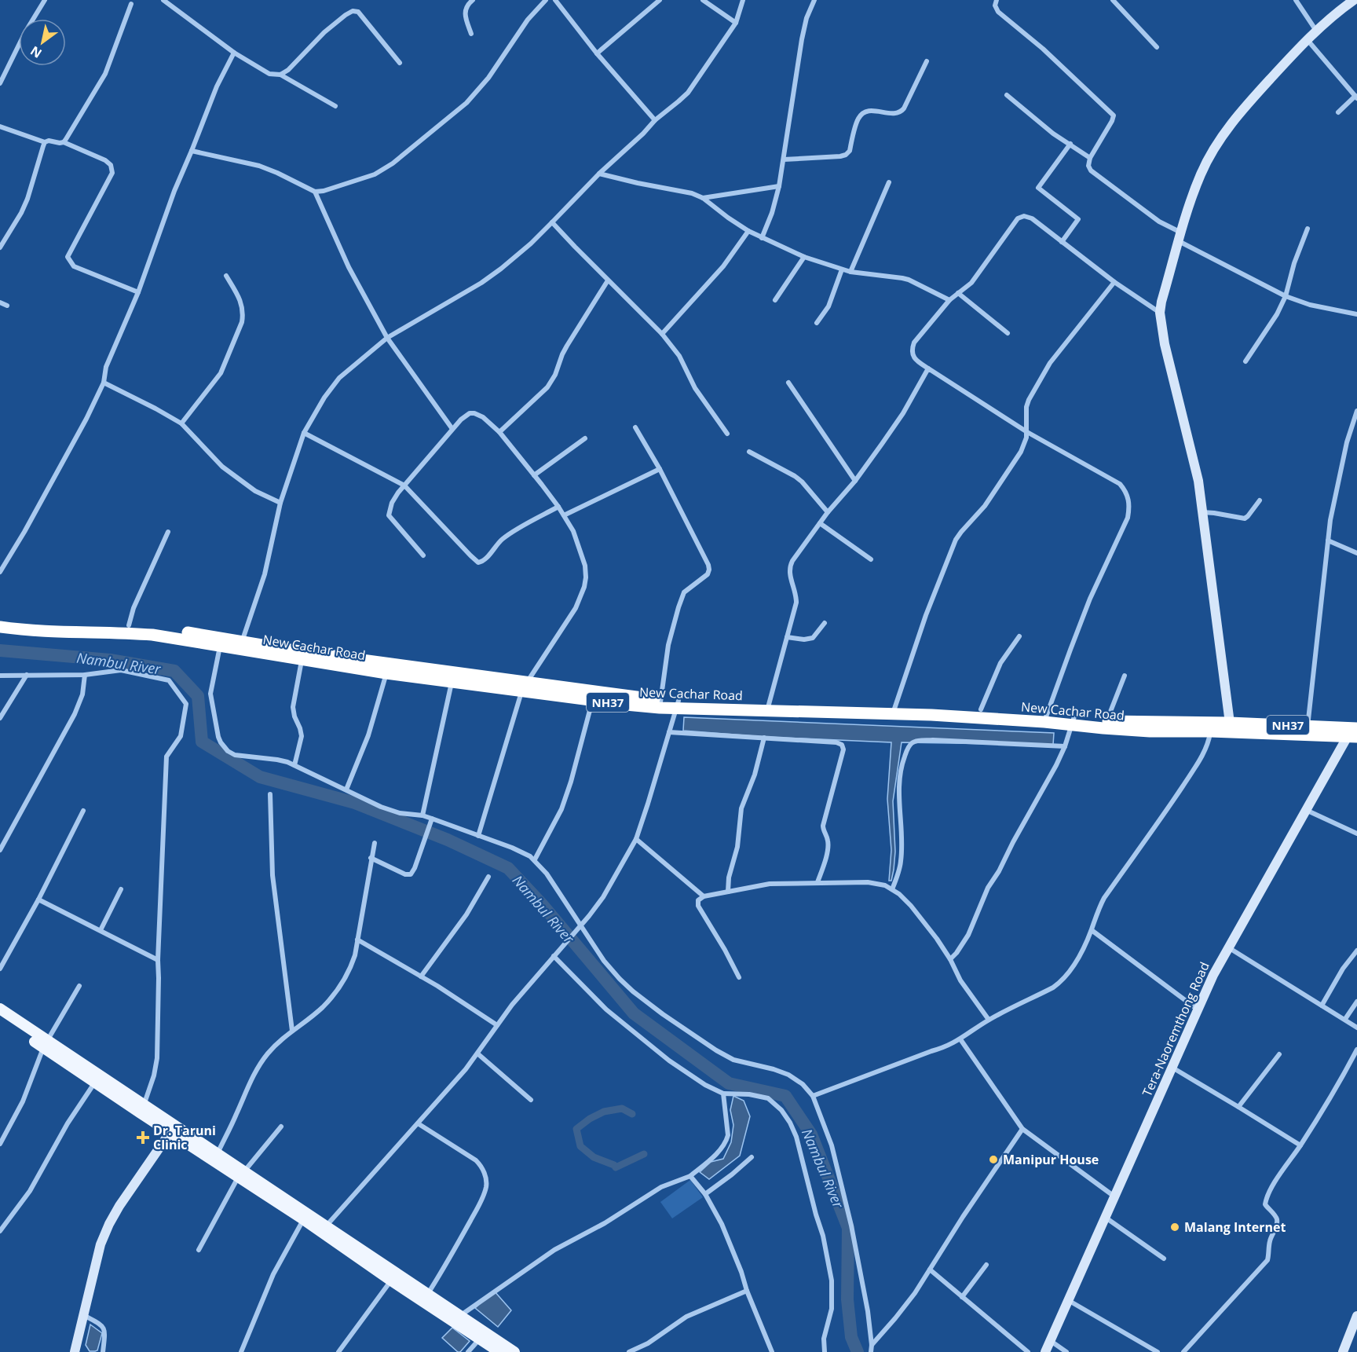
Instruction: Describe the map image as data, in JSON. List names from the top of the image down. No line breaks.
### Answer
{"streets":{"highway":["New Cachar Road","NH37"],"street":["Tera-Naoremthong Road"]},"crossings":[["New Cachar Road","Tera-Naoremthong Road"]],"water":["Nambul River"],"places":{"health":["Dr. Taruni Clinic"],"other":["Manipur House","Malang Internet"]},"north":"bottom left"}
